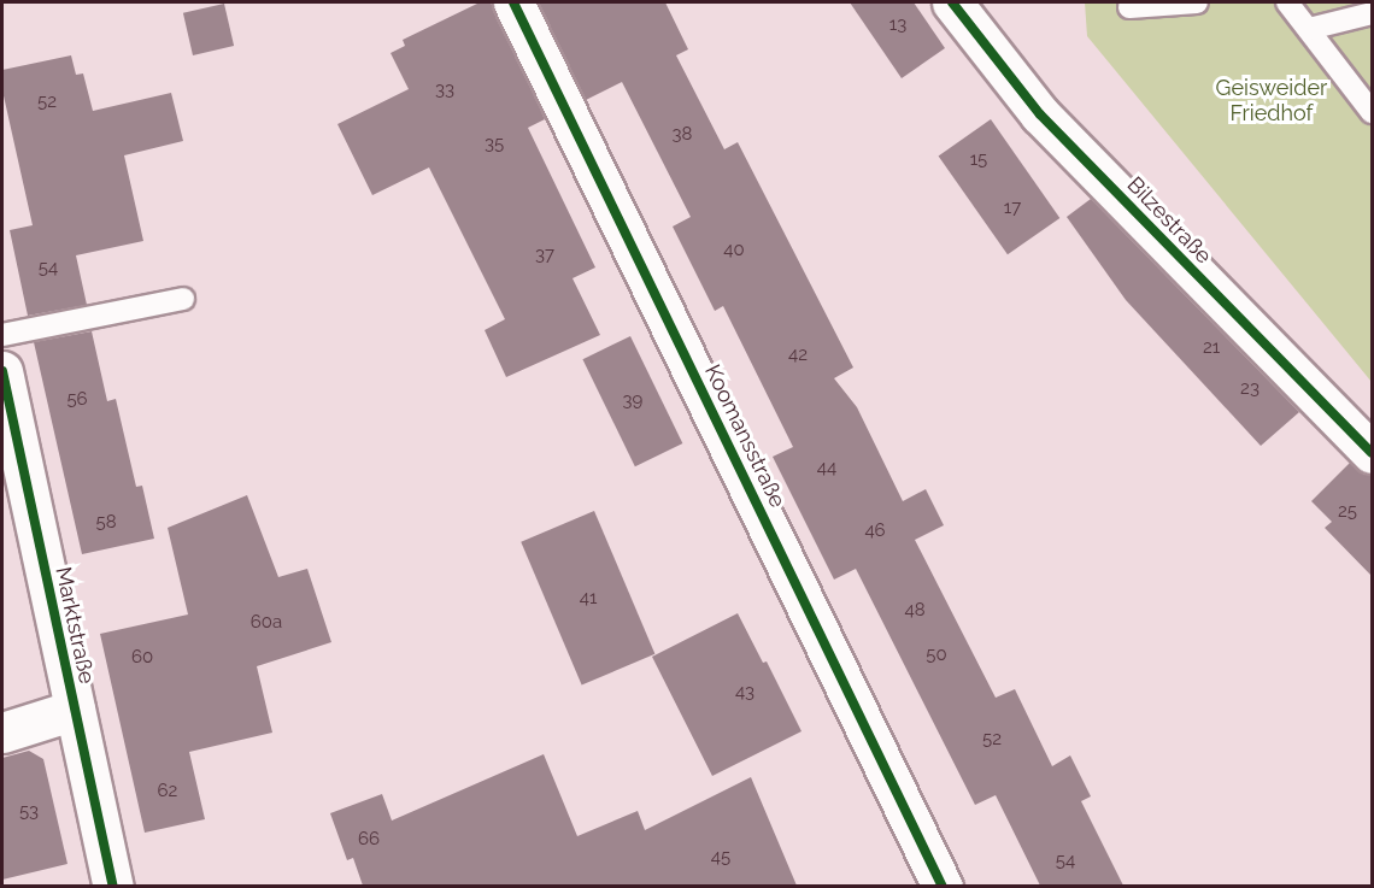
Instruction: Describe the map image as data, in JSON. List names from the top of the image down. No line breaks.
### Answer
{"streets":{"street":["Bilzestraße","Koomansstraße","Marktstraße"]},"parks":["Geisweider Friedhof"],"house_numbers":["13","33","52","38","35","15","17","40","37","54","21","42","23","56","39","44","25","58","46","41","48","60a","50","60","43","52","62","53","66","45","54"]}
